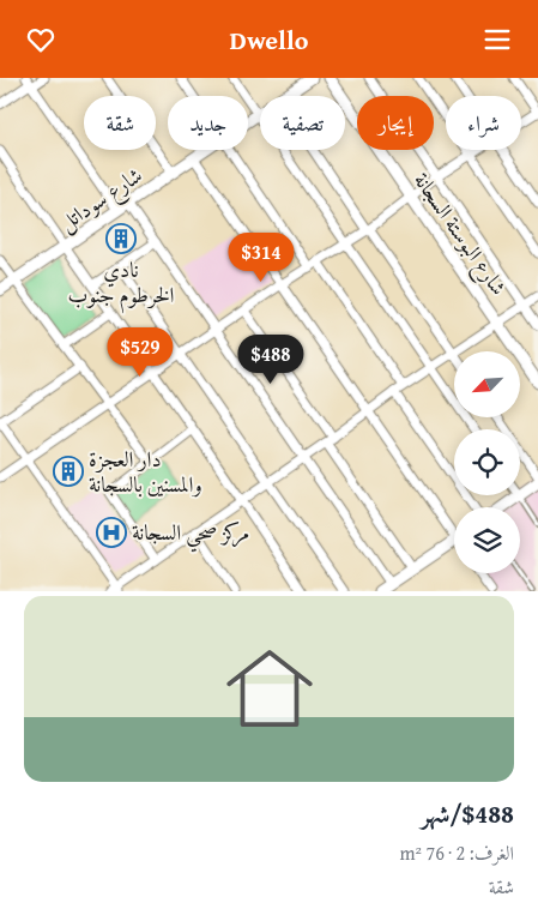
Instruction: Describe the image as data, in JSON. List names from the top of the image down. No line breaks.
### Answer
{"streets":{"street":["شارع سوداتل","شارع البوستة السجانة"]},"places":{"building":["نادي الخرطوم جنوب","دار العجزة والمسنين بالسجانة"],"hospital":["مركز صحي السجانة"]},"north":"bottom left","page":{"header":"Dwello","chip":["شراء","إيجار","تصفية","جديد","شقة"],"price":["$314","$529","$488"],"list":[{"name":"$488/شهر","note":"الغرف: 2 · 76 m² · شقة"}]}}
